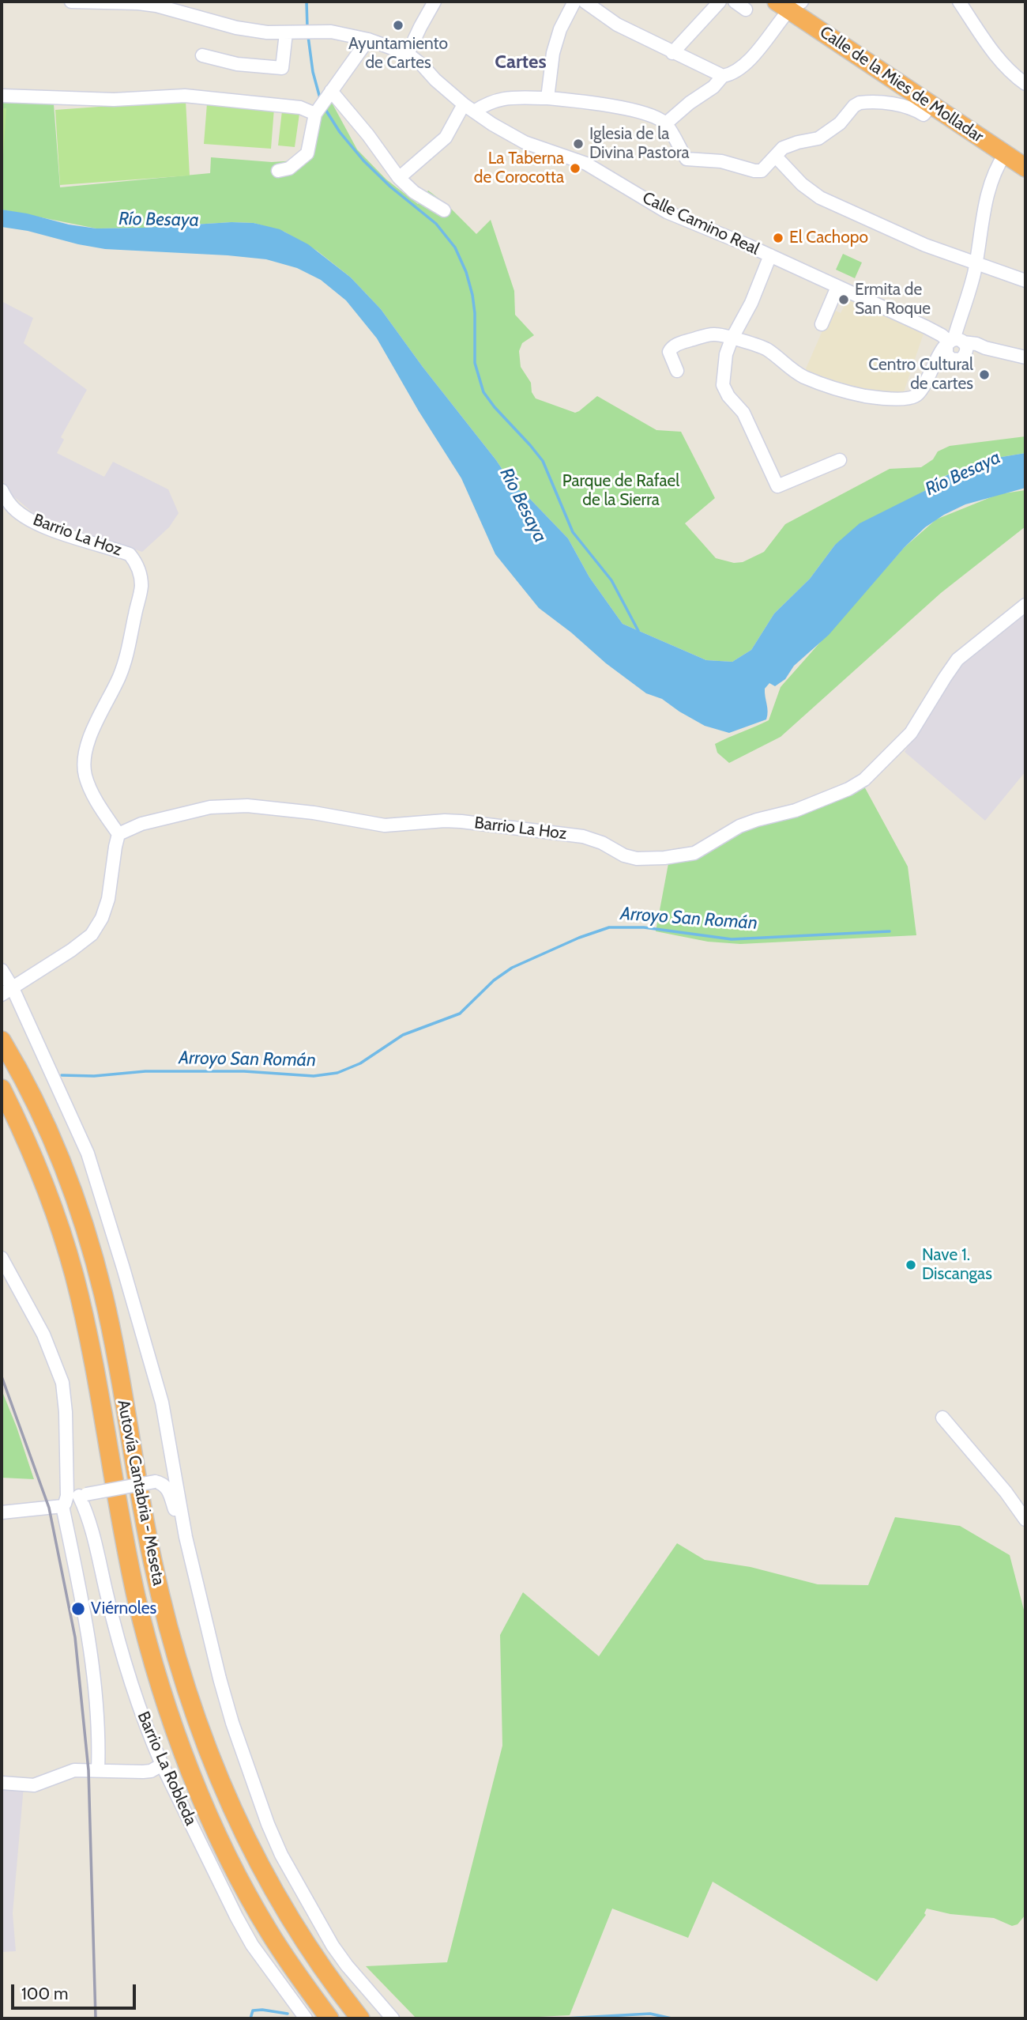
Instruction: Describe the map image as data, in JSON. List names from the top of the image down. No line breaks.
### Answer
{"streets":{"highway":["Calle de la Mies de Molladar","Autovía Cantabria - Meseta"],"street":["Calle Camino Real","Barrio La Hoz","Barrio La Robleda"]},"districts":["Cartes"],"water":["Río Besaya","Arroyo San Román"],"parks":["Parque de Rafael de la Sierra"],"places":["Ayuntamiento de Cartes","Iglesia de la Divina Pastora","La Taberna de Corocotta","El Cachopo","Ermita de San Roque","Centro Cultural de cartes","Nave 1. Discangas","Viérnoles"],"scale_bar":"100 m"}
